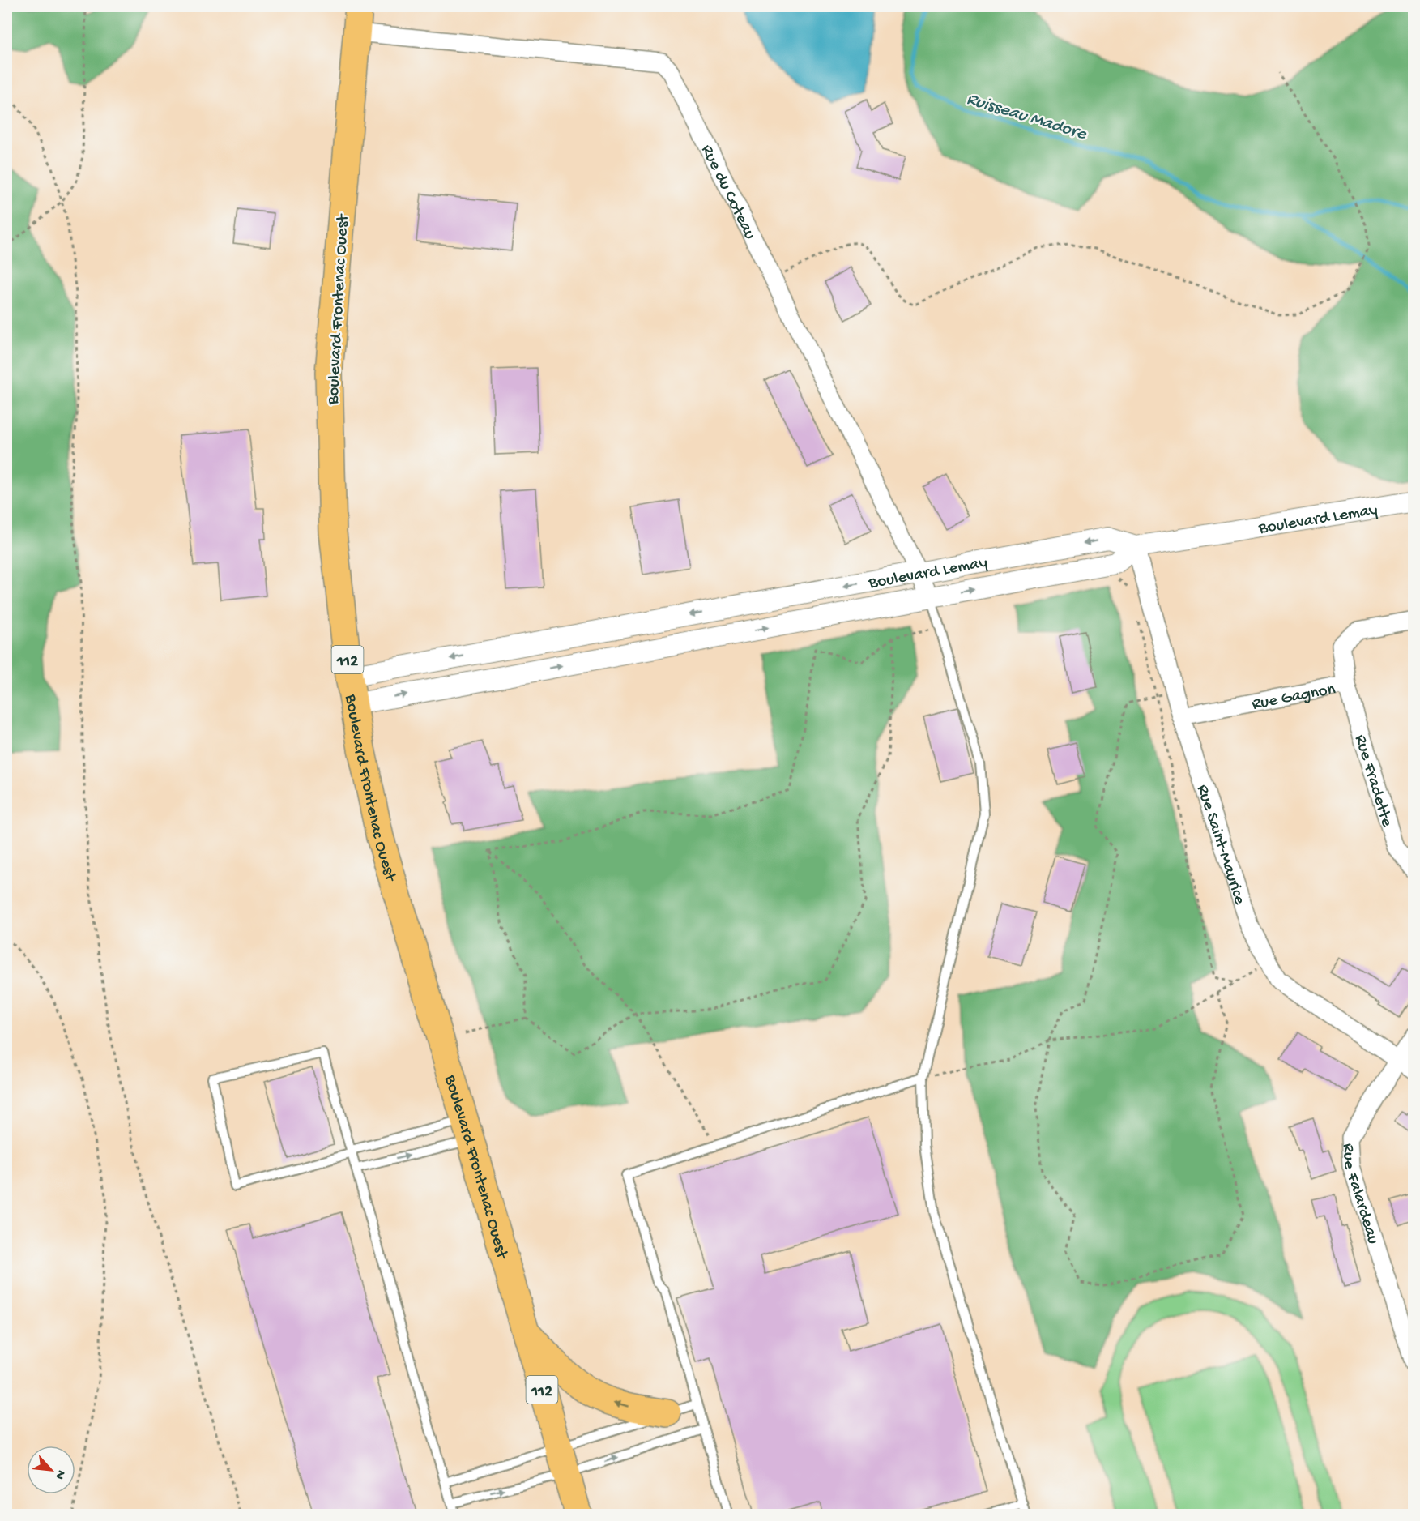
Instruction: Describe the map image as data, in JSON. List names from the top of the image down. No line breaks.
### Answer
{"streets":{"main road":["Boulevard Frontenac Ouest","112"],"street":["Rue du Coteau","Boulevard Lemay","Rue Gagnon","Rue Fradette","Rue Saint-Maurice","Rue Falardeau"]},"crossings":[["Rue du Coteau","Boulevard Frontenac Ouest"],["Rue du Coteau","Boulevard Lemay"],["Boulevard Frontenac Ouest","Boulevard Lemay"],["Boulevard Lemay","Rue Saint-Maurice"],["Rue Gagnon","Rue Fradette"],["Rue Gagnon","Rue Saint-Maurice"],["Rue Saint-Maurice","Rue Falardeau"]],"water":["Ruisseau Madore"],"north":"bottom right"}
